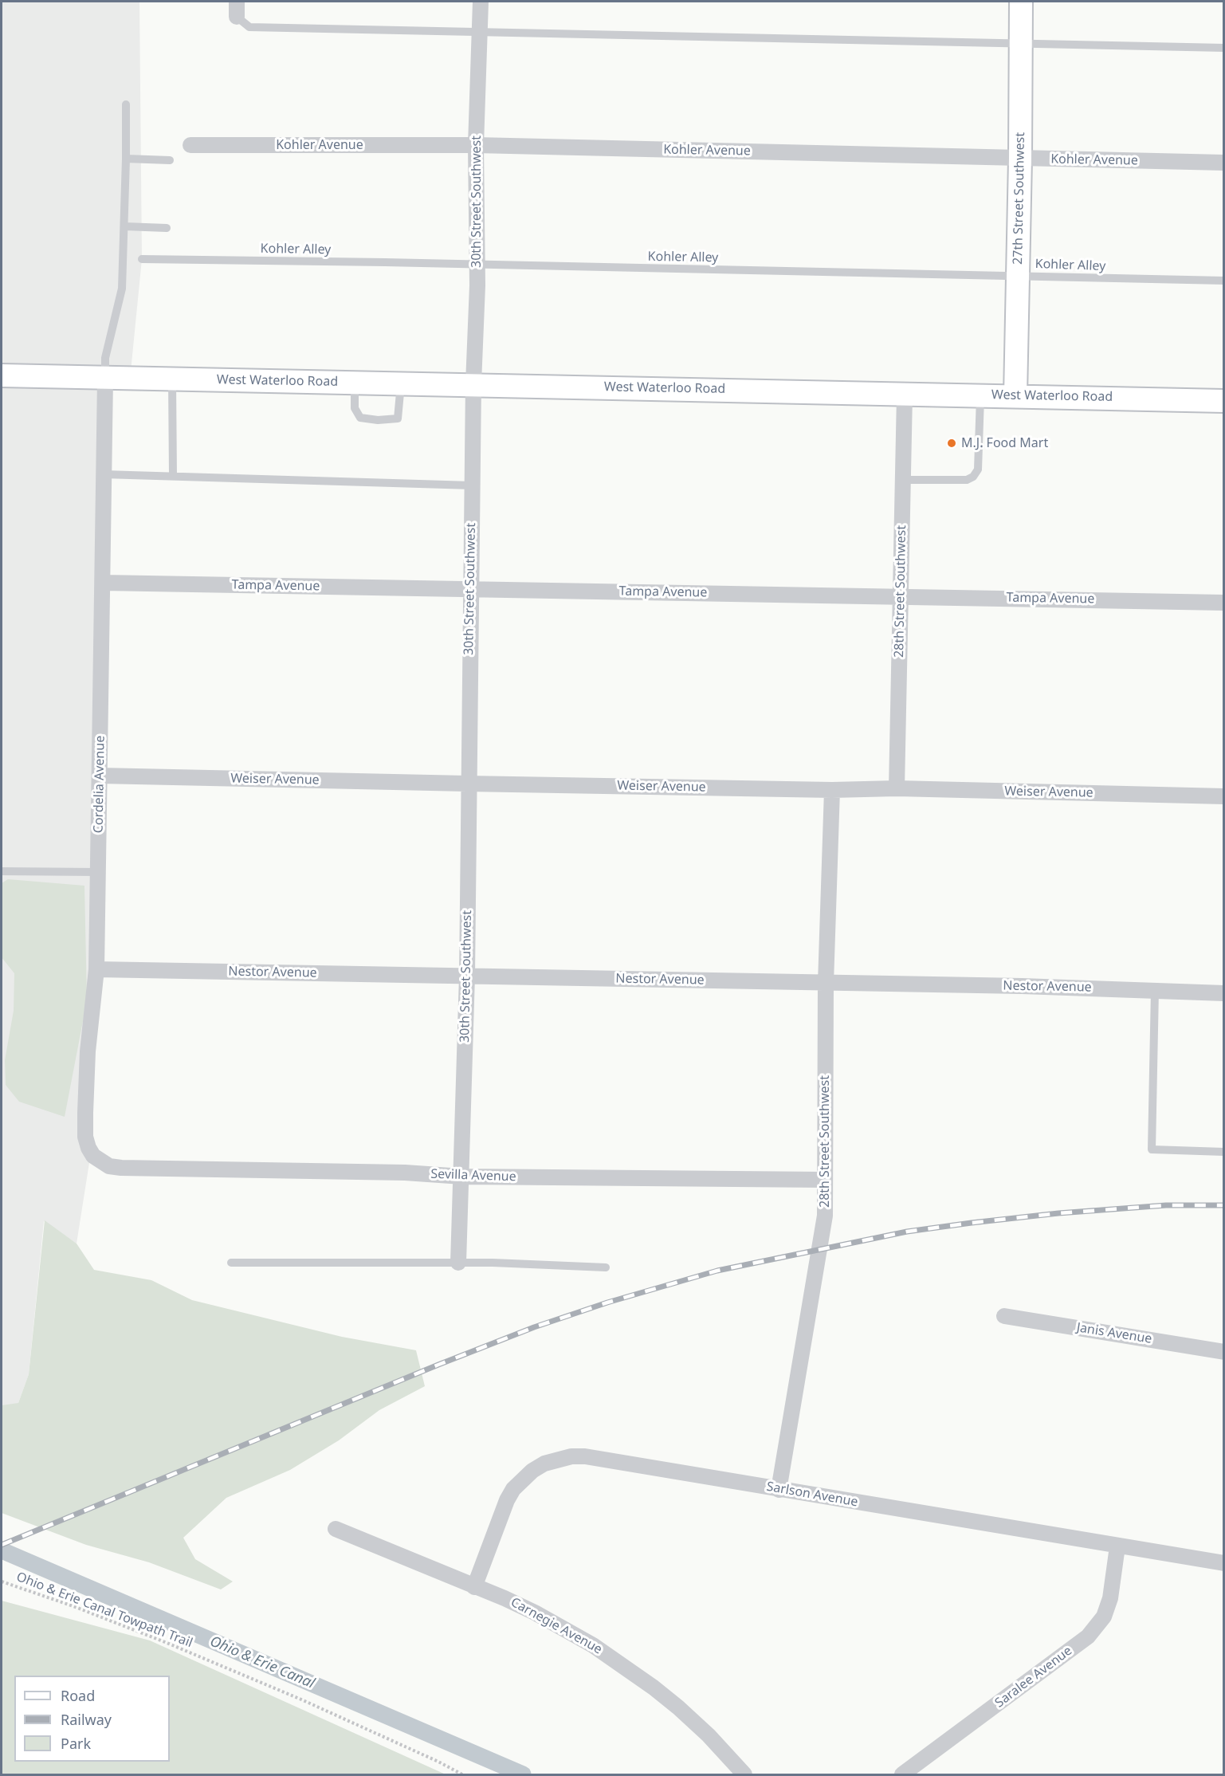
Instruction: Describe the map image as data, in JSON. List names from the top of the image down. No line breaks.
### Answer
{"streets":{"main road":["27th Street Southwest","West Waterloo Road"],"street":["Kohler Avenue","30th Street Southwest","Tampa Avenue","28th Street Southwest","Weiser Avenue","Cordelia Avenue","Nestor Avenue","Sevilla Avenue","Janis Avenue","Sarlson Avenue","Carnegie Avenue","Saralee Avenue"],"lane":["Kohler Alley"],"path":["Ohio & Erie Canal Towpath Trail"]},"crossings":[["Kohler Avenue","27th Street Southwest"],["Kohler Avenue","30th Street Southwest"],["27th Street Southwest","Kohler Alley"],["27th Street Southwest","West Waterloo Road"],["30th Street Southwest","Kohler Alley"],["30th Street Southwest","West Waterloo Road"],["30th Street Southwest","Tampa Avenue"],["30th Street Southwest","Weiser Avenue"],["30th Street Southwest","Nestor Avenue"],["30th Street Southwest","Sevilla Avenue"],["West Waterloo Road","28th Street Southwest"],["West Waterloo Road","Cordelia Avenue"],["Tampa Avenue","28th Street Southwest"],["Tampa Avenue","Cordelia Avenue"],["28th Street Southwest","Weiser Avenue"],["28th Street Southwest","Nestor Avenue"],["28th Street Southwest","Sevilla Avenue"],["28th Street Southwest","Sarlson Avenue"],["Weiser Avenue","Cordelia Avenue"],["Cordelia Avenue","Nestor Avenue"],["Cordelia Avenue","Sevilla Avenue"],["Sarlson Avenue","Carnegie Avenue"],["Sarlson Avenue","Saralee Avenue"]],"water":["Ohio & Erie Canal"],"places":["M.J. Food Mart"],"legend":["Road","Railway","Park"]}
